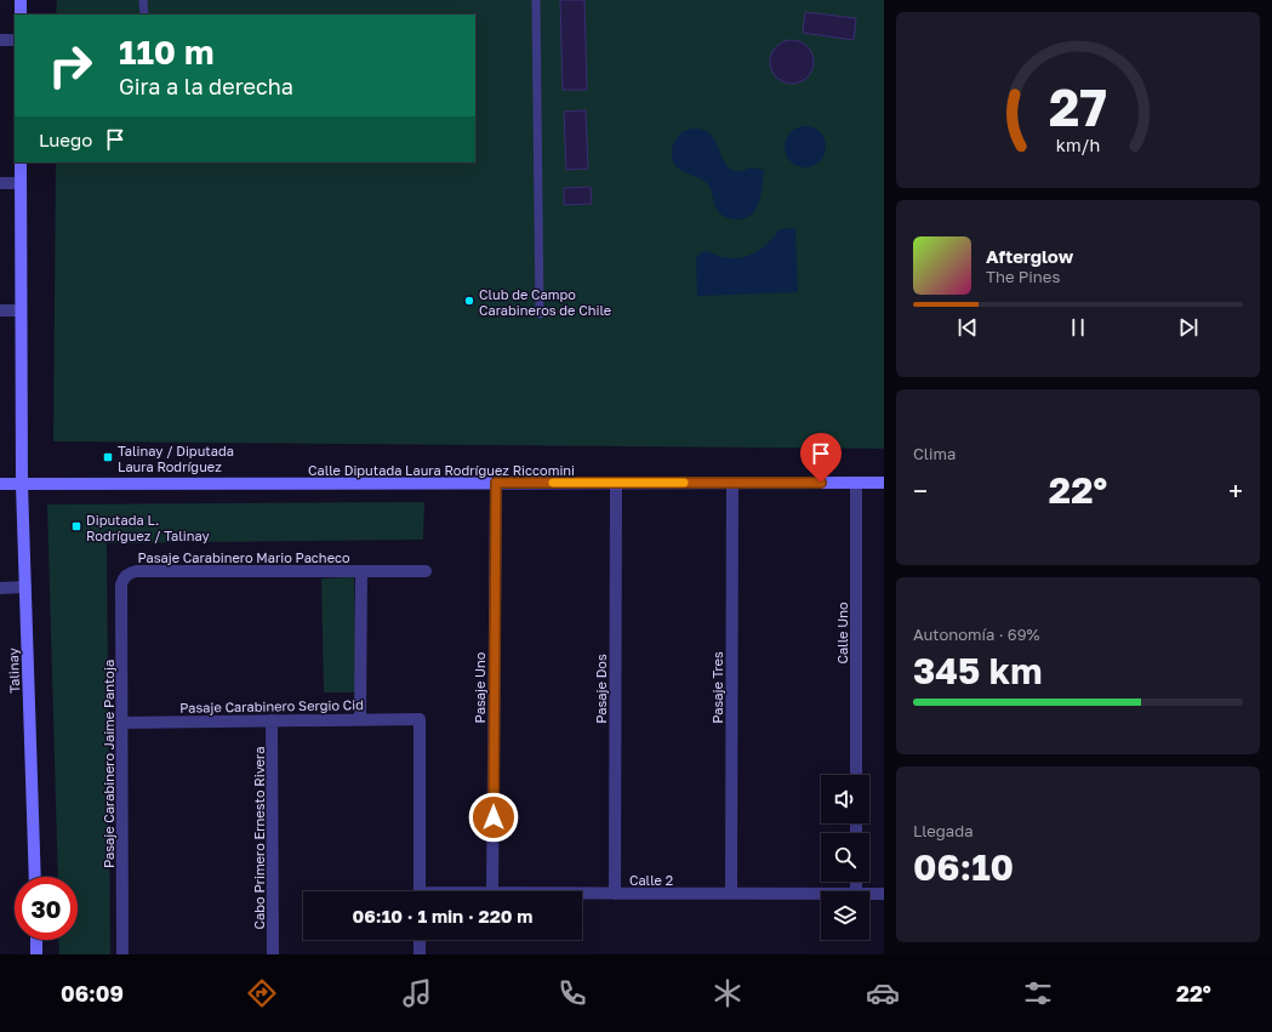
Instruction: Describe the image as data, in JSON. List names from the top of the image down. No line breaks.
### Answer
{"streets":{"main road":["Calle Diputada Laura Rodríguez Riccomini","Talinay"],"street":["Pasaje Carabinero Mario Pacheco","Calle Uno","Pasaje Uno","Pasaje Tres","Pasaje Dos","Pasaje Carabinero Sergio Cid","Pasaje Carabinero Jaime Pantoja","Cabo Primero Ernesto Rivera","Calle 2"]},"crossings":[["Calle Diputada Laura Rodríguez Riccomini","Calle Uno"],["Calle Diputada Laura Rodríguez Riccomini","Talinay"],["Calle Diputada Laura Rodríguez Riccomini","Pasaje Uno"],["Calle Diputada Laura Rodríguez Riccomini","Pasaje Tres"],["Calle Diputada Laura Rodríguez Riccomini","Pasaje Dos"],["Pasaje Carabinero Mario Pacheco","Pasaje Carabinero Sergio Cid"],["Pasaje Carabinero Mario Pacheco","Pasaje Carabinero Jaime Pantoja"],["Pasaje Tres","Calle 2"],["Pasaje Dos","Calle 2"],["Pasaje Carabinero Sergio Cid","Pasaje Carabinero Jaime Pantoja"],["Pasaje Carabinero Sergio Cid","Cabo Primero Ernesto Rivera"]],"places":{"other":["Club de Campo Carabineros de Chile"],"transit":["Talinay / Diputada Laura Rodríguez","Diputada L. Rodríguez / Talinay"]},"page":{"turn":["110 m","Gira a la derecha"],"then":"Luego","song":["Afterglow","The Pines"],"tile":["Clima",["Autonomía · 69%","345 km"],["Llegada","06:10"]],"heat":["−","22°","+"],"limit":"30","trip":"06:10 · 1 min · 220 m","tabs":["06:09","22°"],"gauge":["27","km/h"]}}
